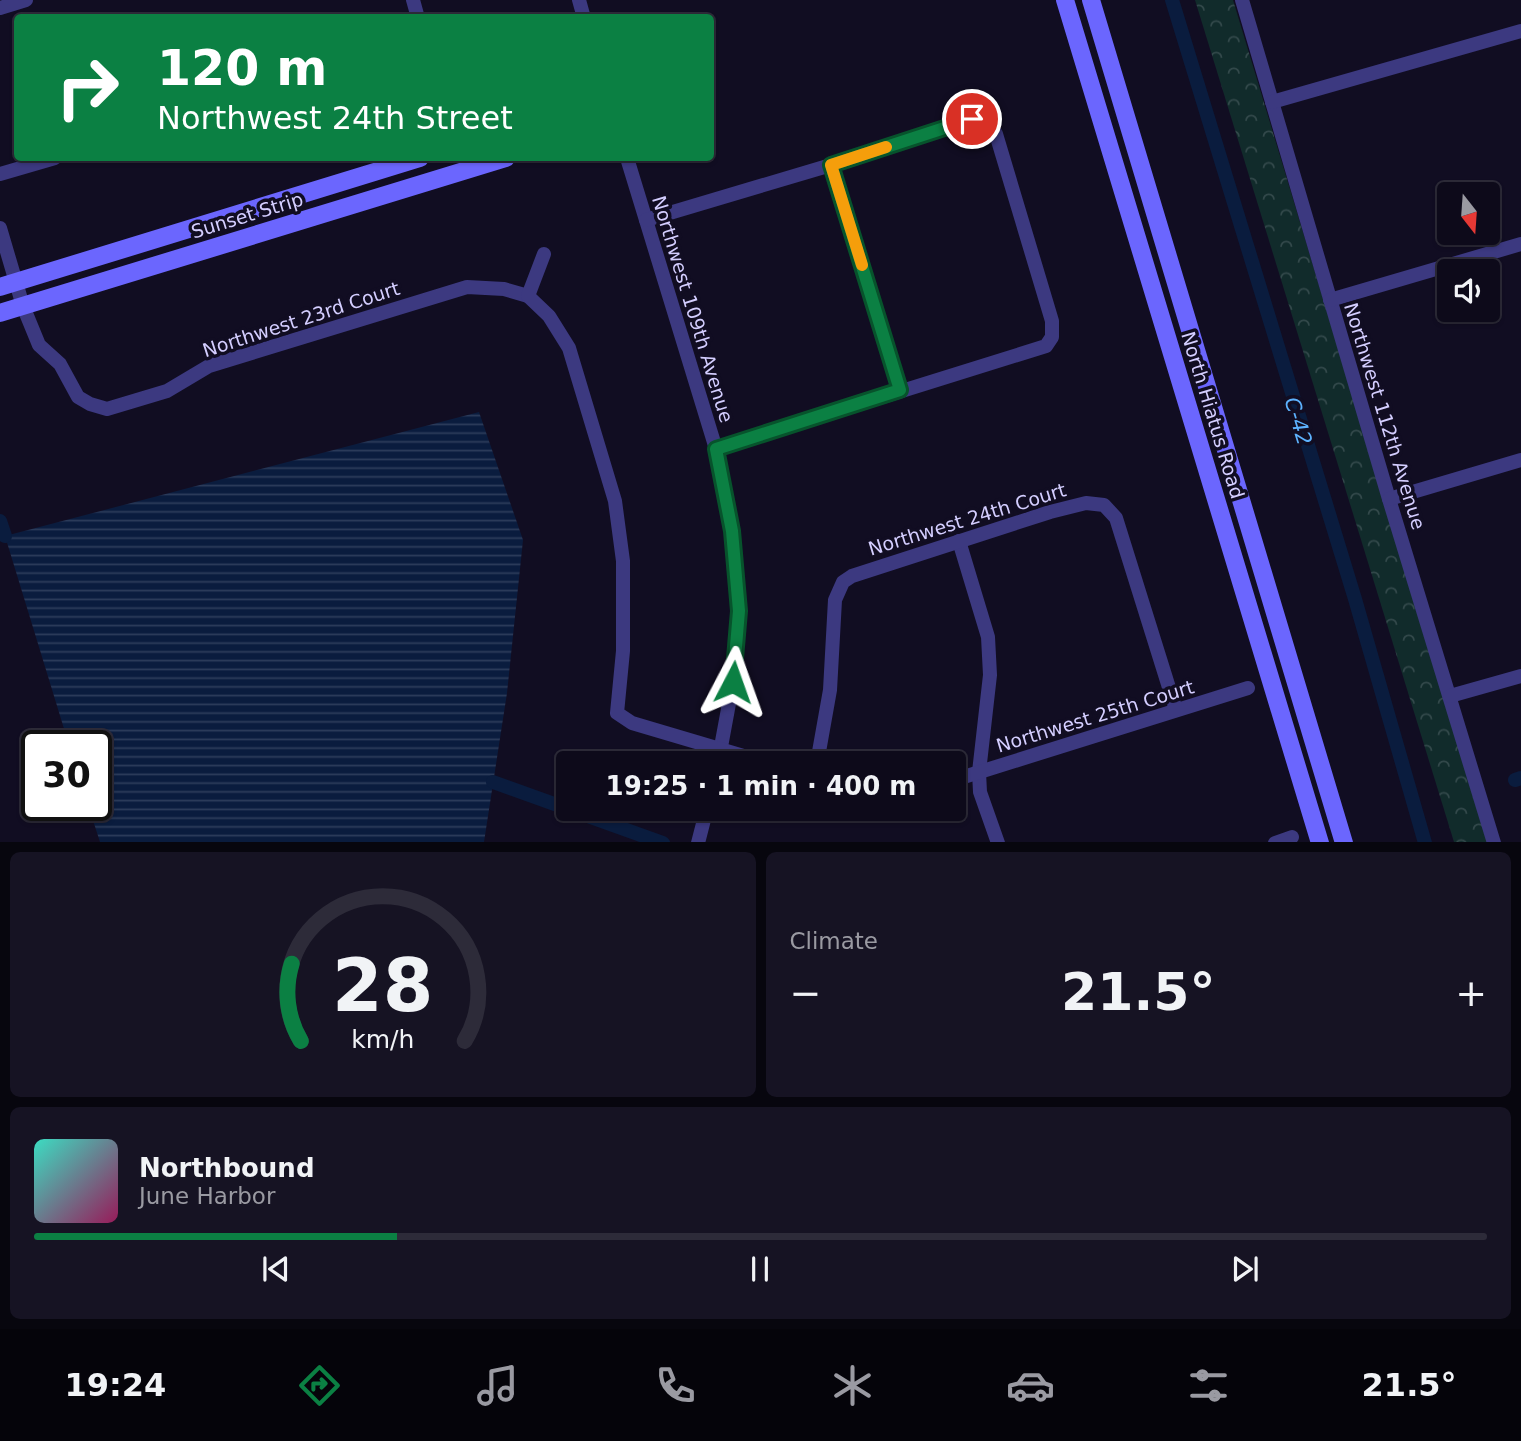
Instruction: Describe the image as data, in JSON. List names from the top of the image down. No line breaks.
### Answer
{"streets":{"main road":["Sunset Strip","North Hiatus Road"],"street":["Northwest 109th Avenue","Northwest 23rd Court","Northwest 112th Avenue","Northwest 24th Court","Northwest 25th Court"]},"crossings":[["Sunset Strip","Northwest 23rd Court"],["Northwest 24th Court","Northwest 25th Court"]],"water":["C-42"],"north":"bottom","page":{"turn":["120 m","Northwest 24th Street"],"limit":"30","trip":"19:25 · 1 min · 400 m","tile":"Climate","heat":["−","21.5°","+"],"song":["Northbound","June Harbor"],"tabs":["19:24","21.5°"],"gauge":["28","km/h"]}}
